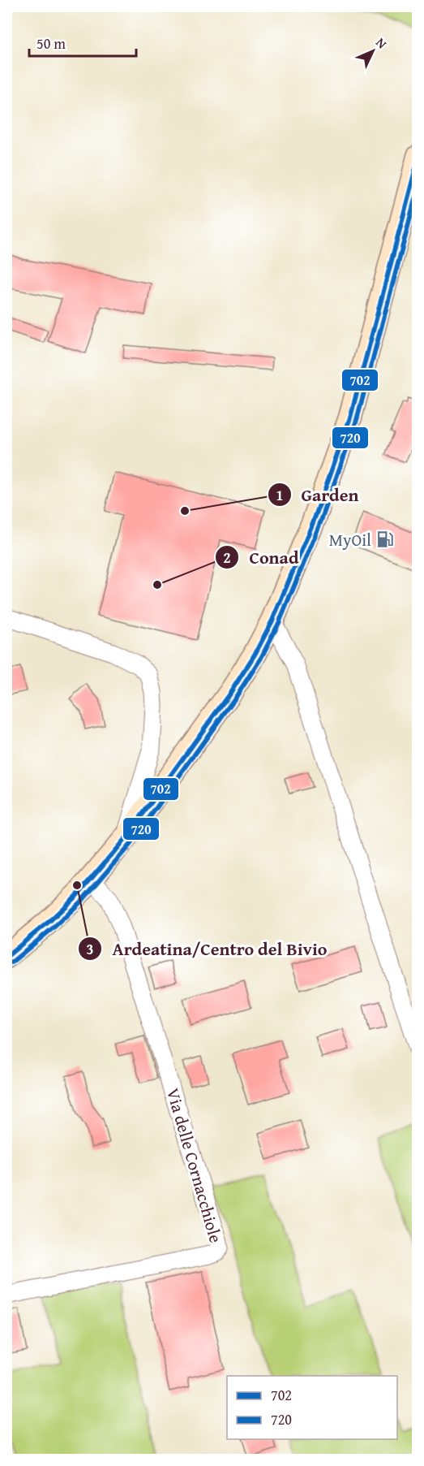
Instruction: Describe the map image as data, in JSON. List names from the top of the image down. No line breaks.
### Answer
{"streets":{"street":["Via delle Cornacchiole"]},"places":{"other":["Garden","Conad","Ardeatina/Centro del Bivio"],"fuel station":["MyOil"]},"lines":["transit line 702","transit line 720"],"legend":["702","720"],"scale_bar":"50 m","north":"top right"}
